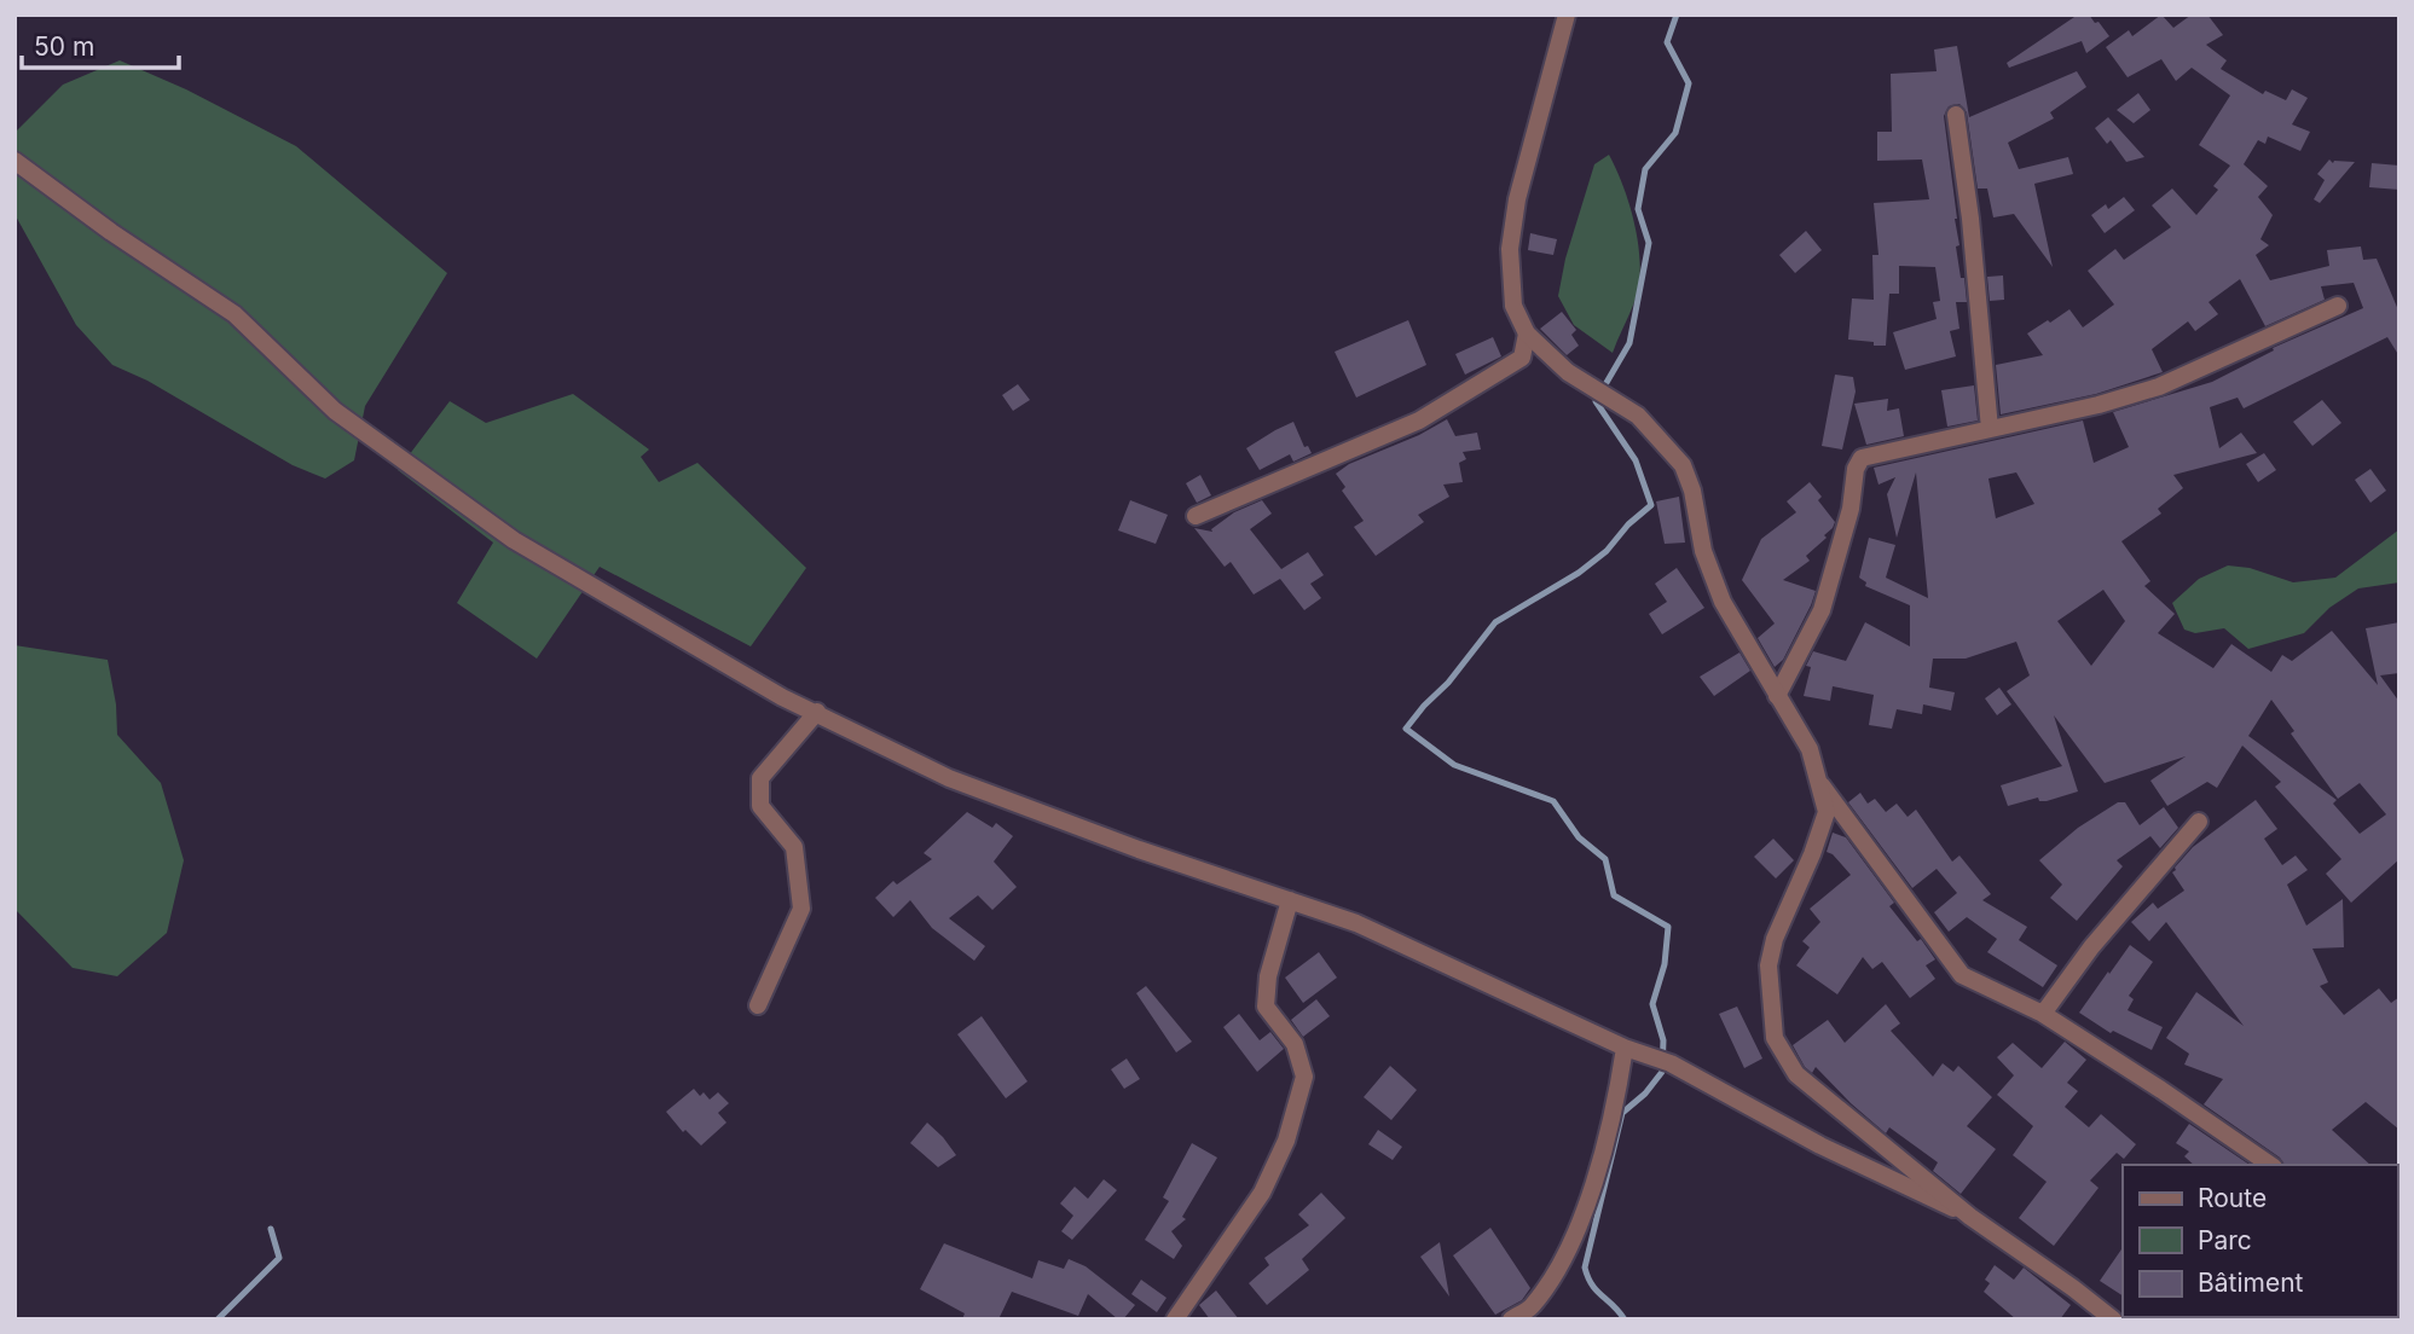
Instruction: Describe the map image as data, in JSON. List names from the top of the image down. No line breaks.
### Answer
{"legend":["Route","Parc","Bâtiment"],"scale_bar":"50 m"}
